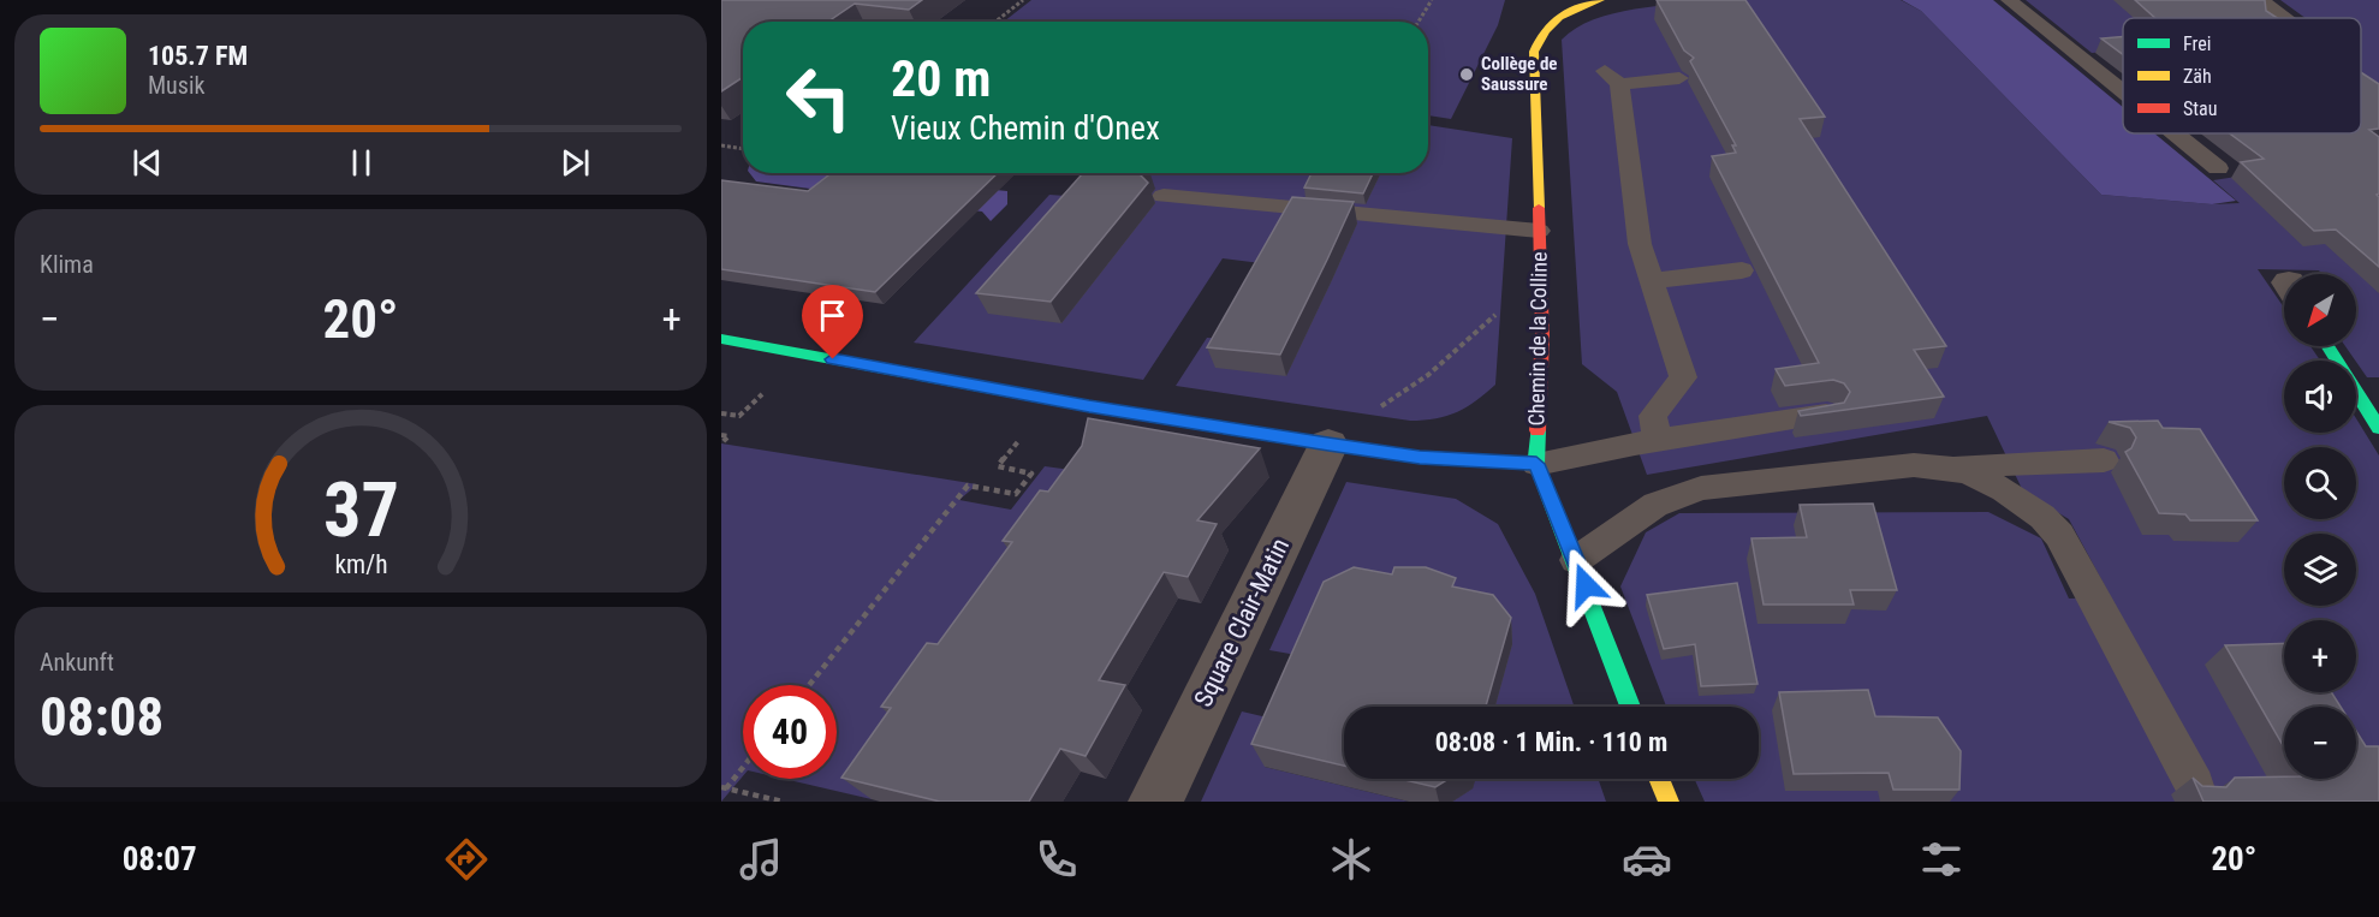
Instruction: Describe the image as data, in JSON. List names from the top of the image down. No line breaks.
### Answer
{"streets":{"street":["Chemin de la Colline","Square Clair-Matin"]},"places":["Collège de Saussure"],"legend":["Frei","Zäh","Stau"],"north":"bottom left","page":{"turn":["20 m","Vieux Chemin d'Onex"],"song":["105.7 FM","Musik"],"tile":["Klima",["Ankunft","08:08"]],"map_buttons":["+","−"],"heat":["−","20°","+"],"limit":"40","trip":"08:08 · 1 Min. · 110 m","tabs":["08:07","20°"],"gauge":["37","km/h"]}}
